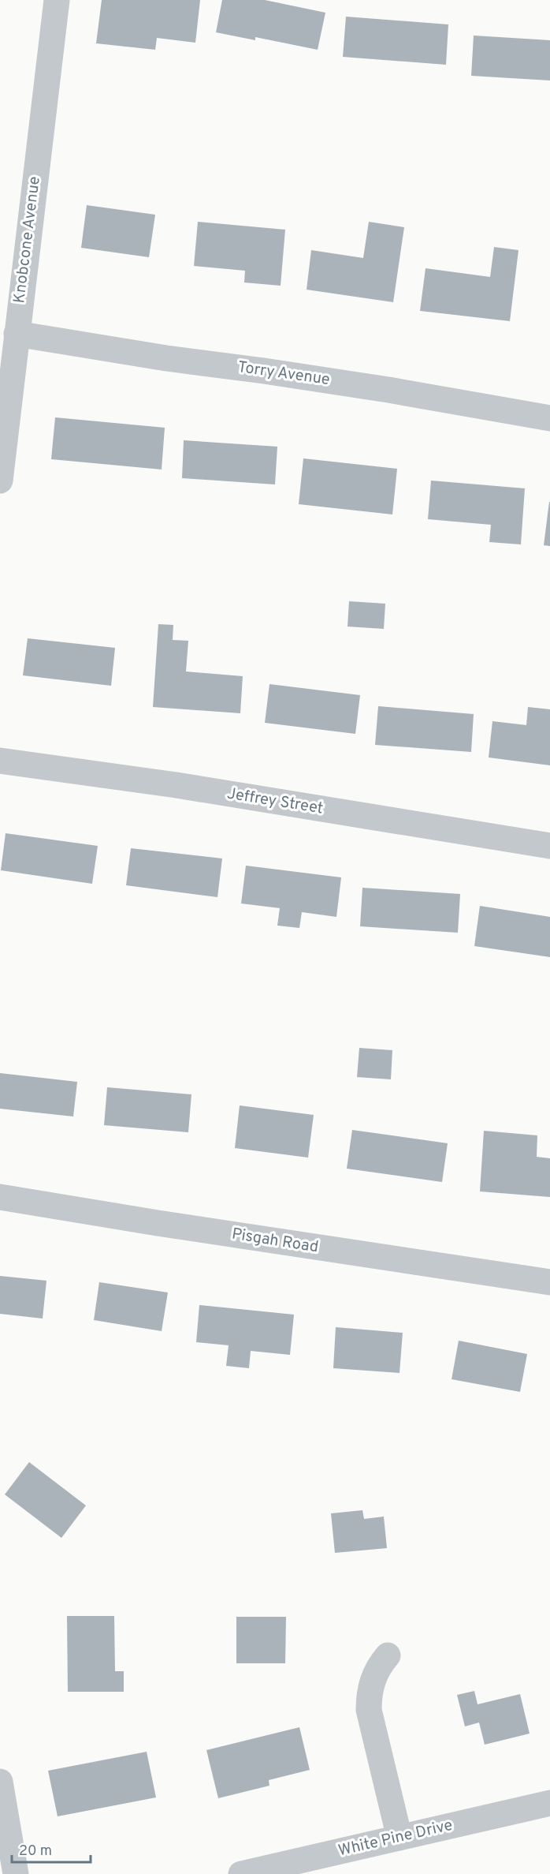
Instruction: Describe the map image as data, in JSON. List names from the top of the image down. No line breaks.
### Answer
{"streets":{"street":["Knobcone Avenue","Torry Avenue","Jeffrey Street","Pisgah Road","White Pine Drive"]},"crossings":[["Knobcone Avenue","Torry Avenue"]],"scale_bar":"20 m"}
